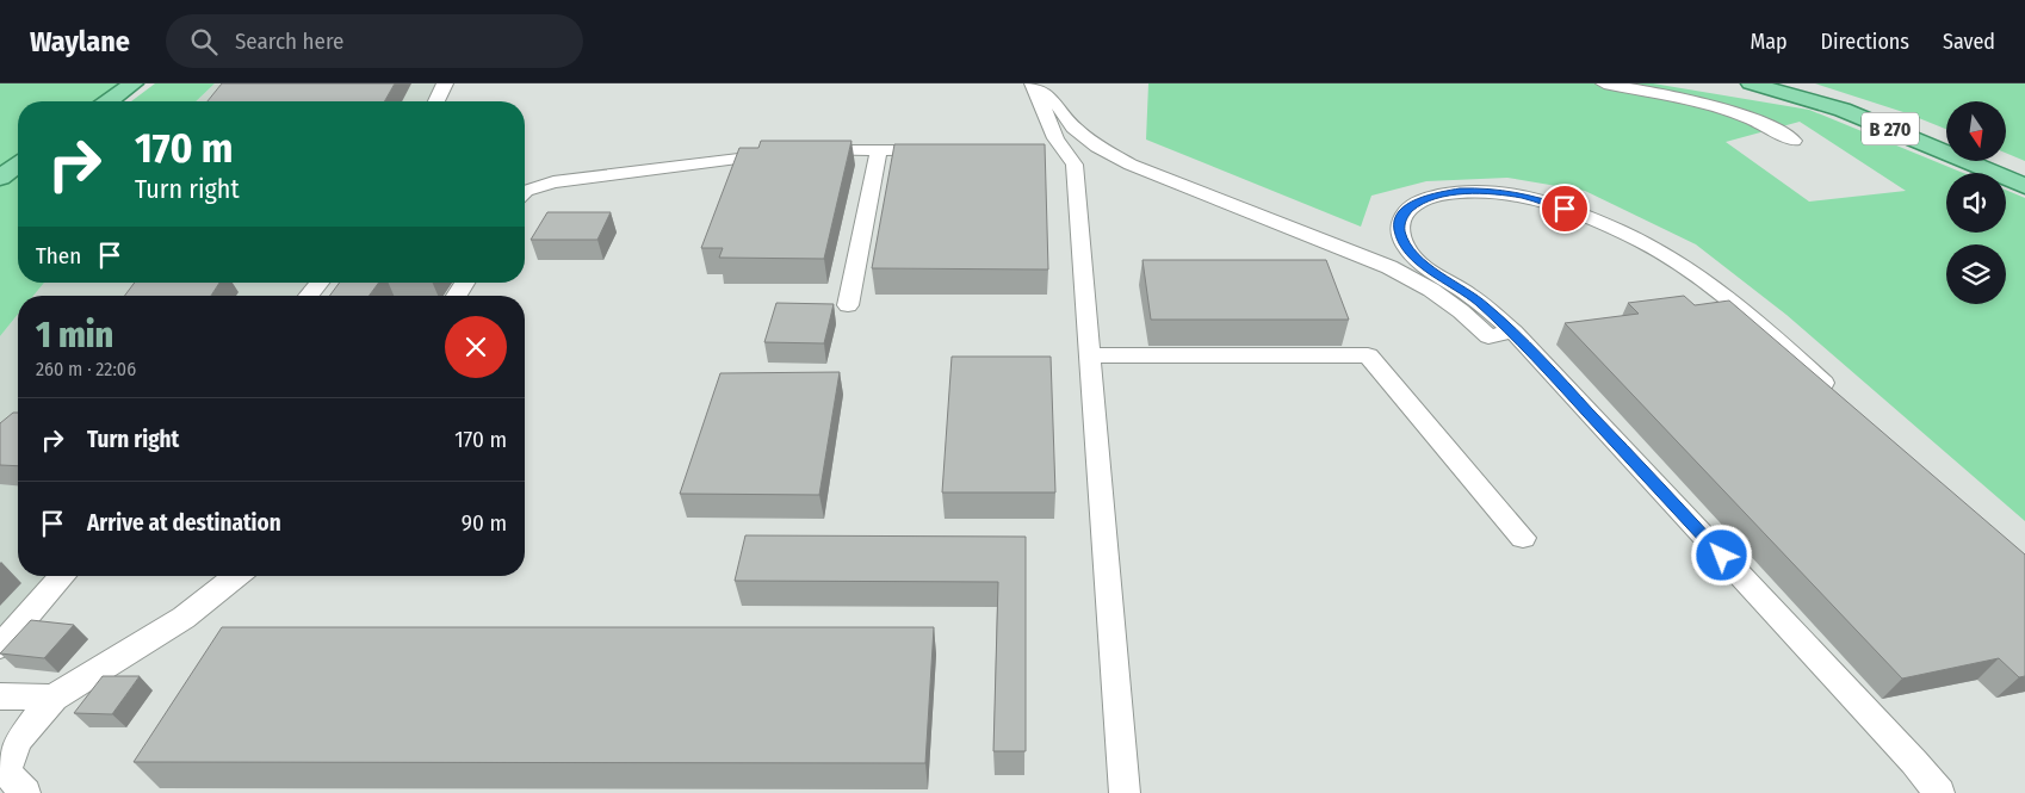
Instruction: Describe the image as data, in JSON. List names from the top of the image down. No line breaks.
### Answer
{"streets":{"main road":["B 270"]},"north":"bottom","page":{"header":"Waylane","search":"Search here","nav":["Map","Directions","Saved"],"turn":["170 m","Turn right"],"then":"Then","heading":["1 min","260 m · 22:06"],"list":[{"name":"Turn right","value":"170 m"},{"name":"Arrive at destination","value":"90 m"}]}}
